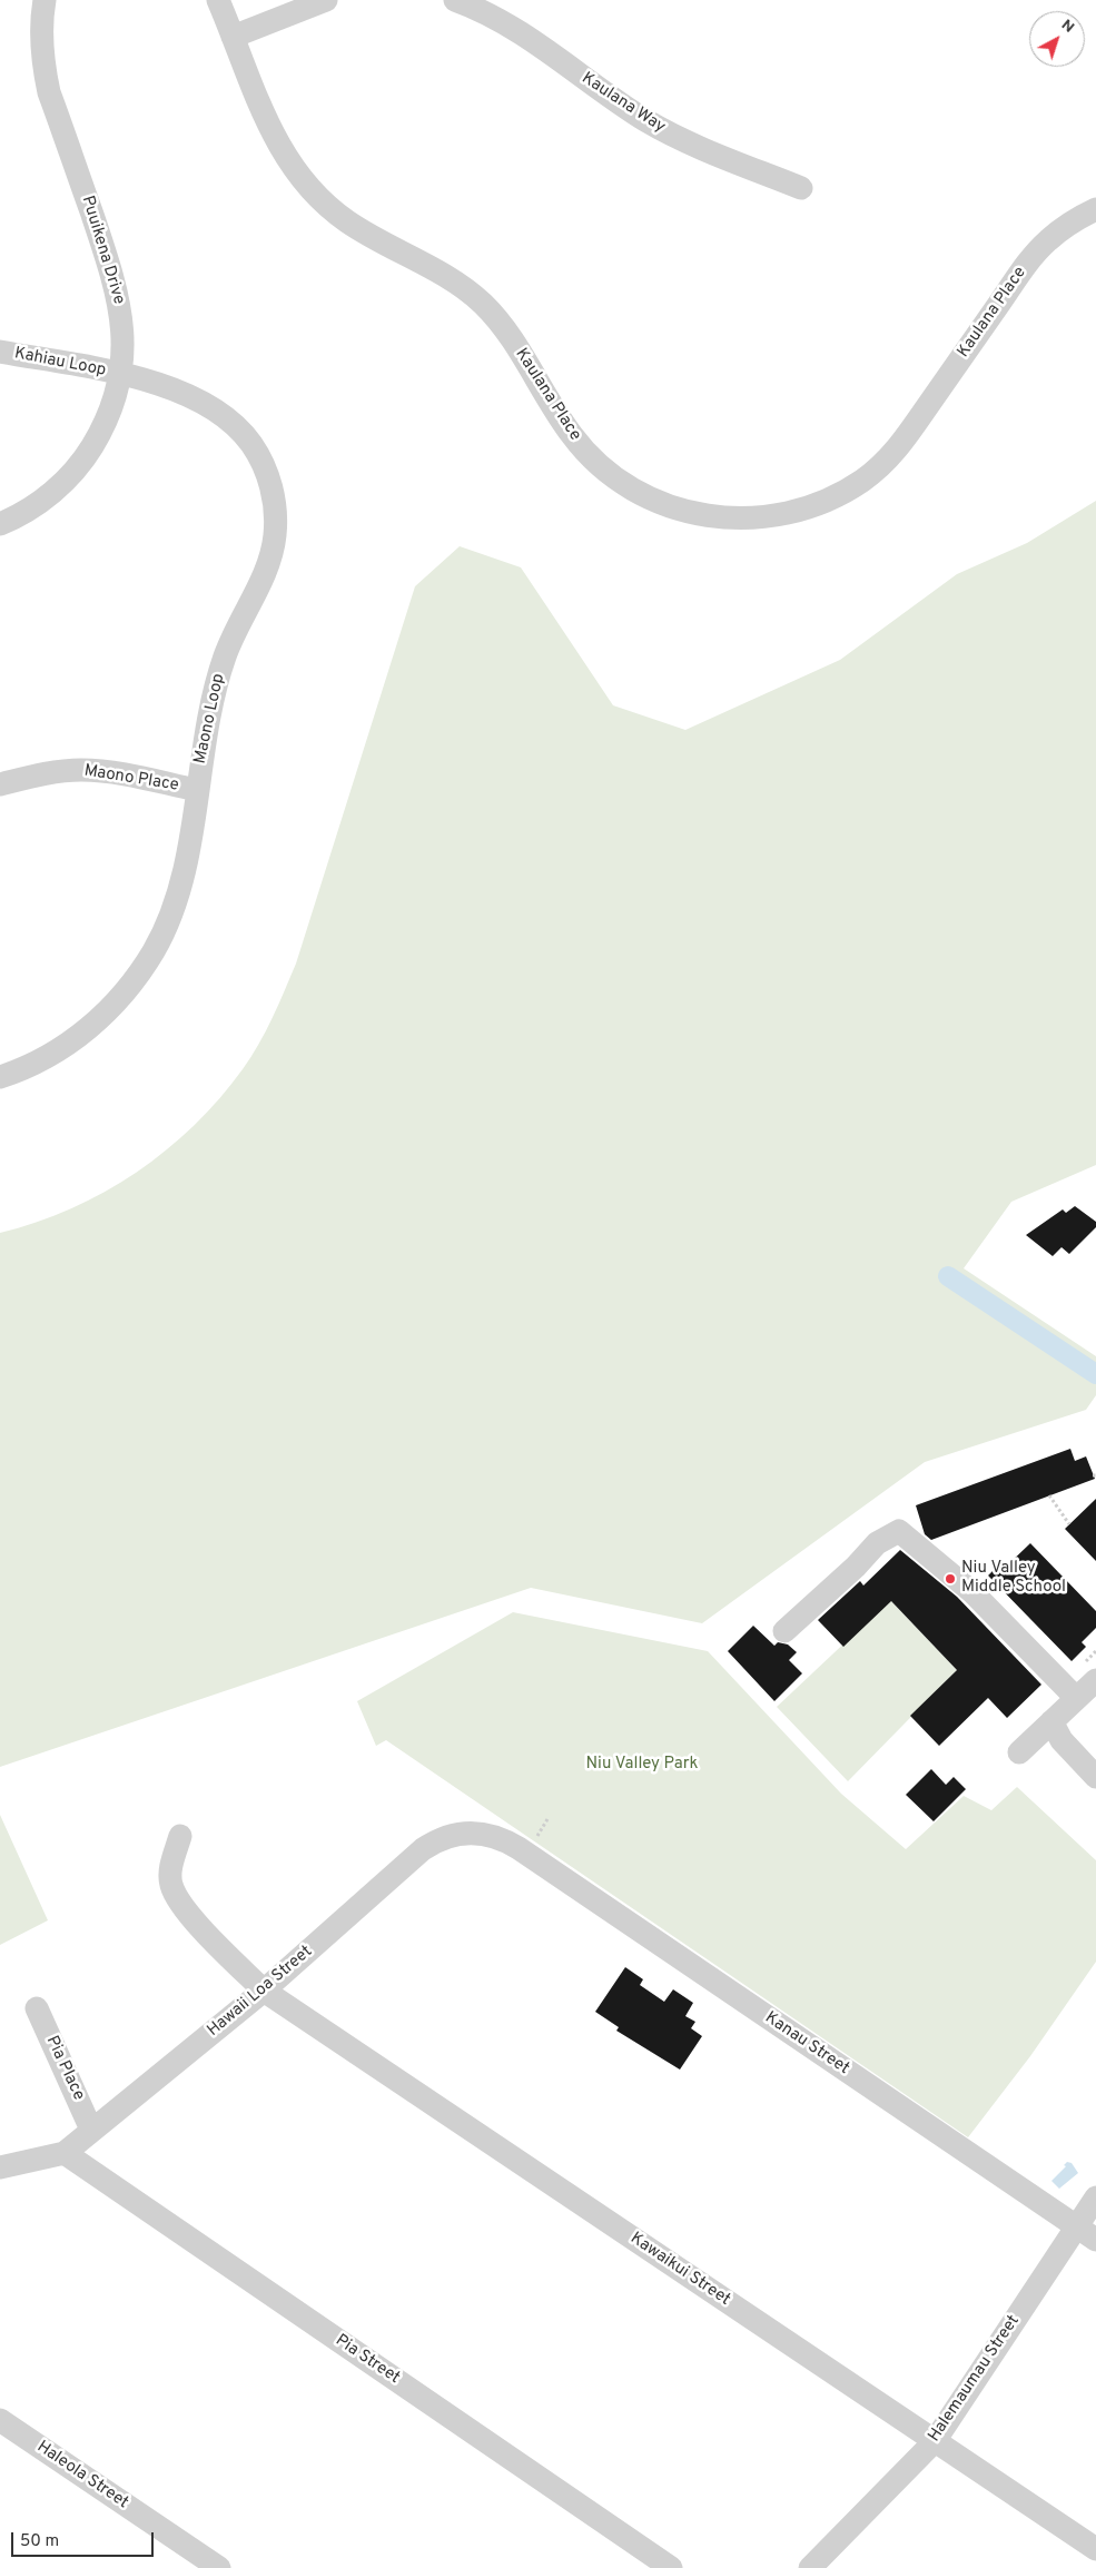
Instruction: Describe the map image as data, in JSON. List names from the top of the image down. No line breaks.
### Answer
{"streets":{"street":["Kaulana Way","Puuikena Drive","Kaulana Place","Kahiau Loop","Maono Loop","Maono Place","Hawaii Loa Street","Kanau Street","Pia Place","Kawaikui Street","Pia Street","Halemaumau Street","Haleola Street"]},"crossings":[["Puuikena Drive","Kahiau Loop"],["Puuikena Drive","Maono Loop"],["Kahiau Loop","Maono Loop"],["Maono Loop","Maono Place"],["Hawaii Loa Street","Kanau Street"],["Hawaii Loa Street","Pia Place"],["Hawaii Loa Street","Kawaikui Street"],["Hawaii Loa Street","Pia Street"],["Kanau Street","Halemaumau Street"],["Kawaikui Street","Halemaumau Street"]],"parks":["Niu Valley Park"],"places":["Niu Valley Middle School"],"scale_bar":"50 m","north":"top right"}
